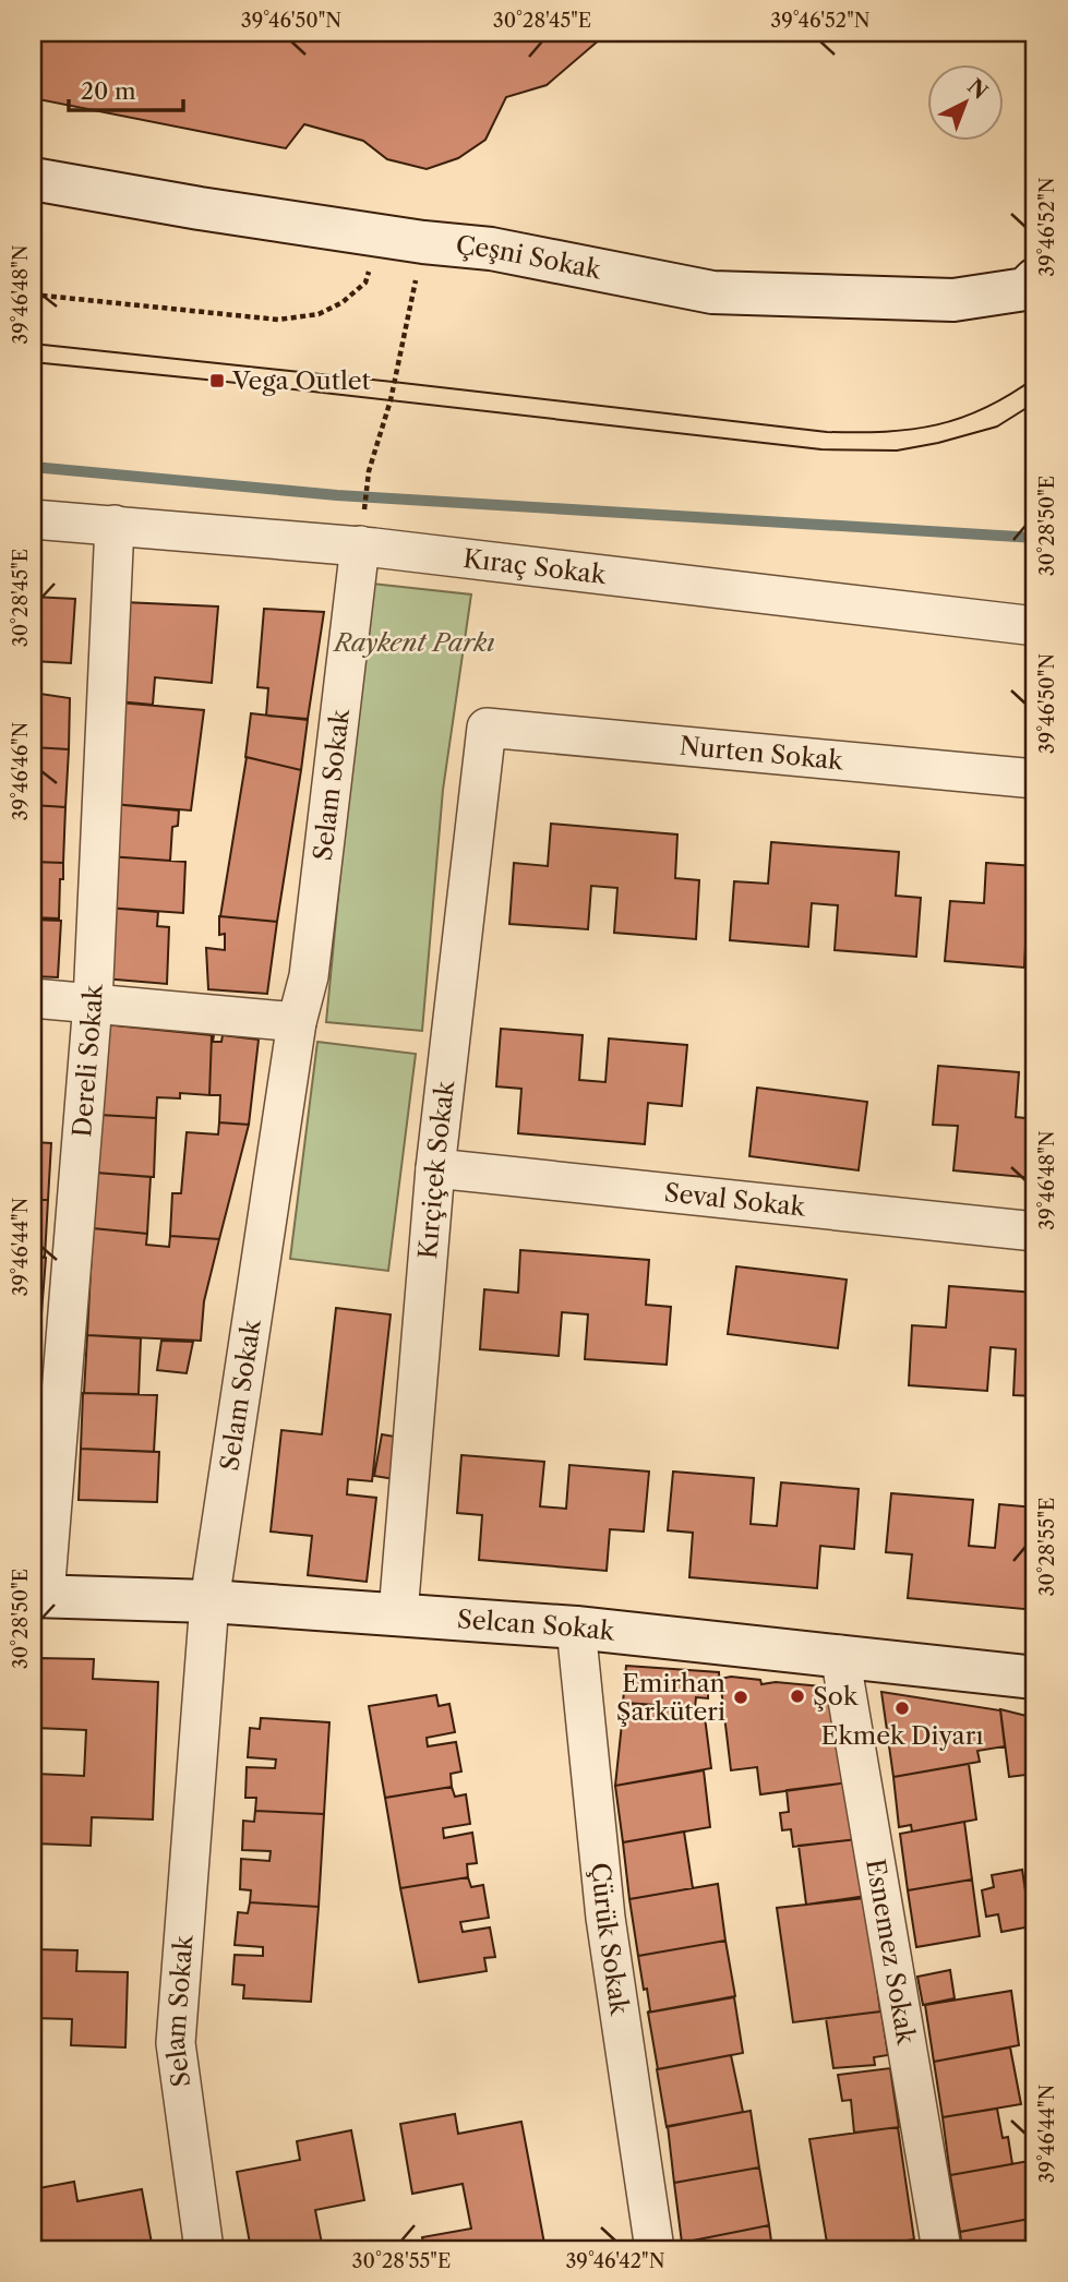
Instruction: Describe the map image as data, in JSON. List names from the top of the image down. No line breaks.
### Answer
{"streets":{"street":["Çeşni Sokak","Kıraç Sokak","Nurten Sokak","Selam Sokak","Dereli Sokak","Kırçiçek Sokak","Seval Sokak","Selcan Sokak","Çürük Sokak","Esnemez Sokak"]},"crossings":[["Kıraç Sokak","Selam Sokak"],["Kıraç Sokak","Dereli Sokak"],["Nurten Sokak","Kırçiçek Sokak"],["Selam Sokak","Selcan Sokak"],["Dereli Sokak","Selcan Sokak"],["Kırçiçek Sokak","Seval Sokak"],["Kırçiçek Sokak","Selcan Sokak"],["Selcan Sokak","Çürük Sokak"],["Selcan Sokak","Esnemez Sokak"]],"parks":["Raykent Parkı"],"places":{"transit":["Vega Outlet"],"other":["Şok","Emirhan Şarküteri","Ekmek Diyarı"]},"scale_bar":"20 m","north":"top right","coordinates":["39°46'50\"N","30°28'45\"E","39°46'52\"N","39°46'48\"N","30°28'50\"E","39°46'46\"N","39°46'44\"N","30°28'55\"E","39°46'42\"N"]}
